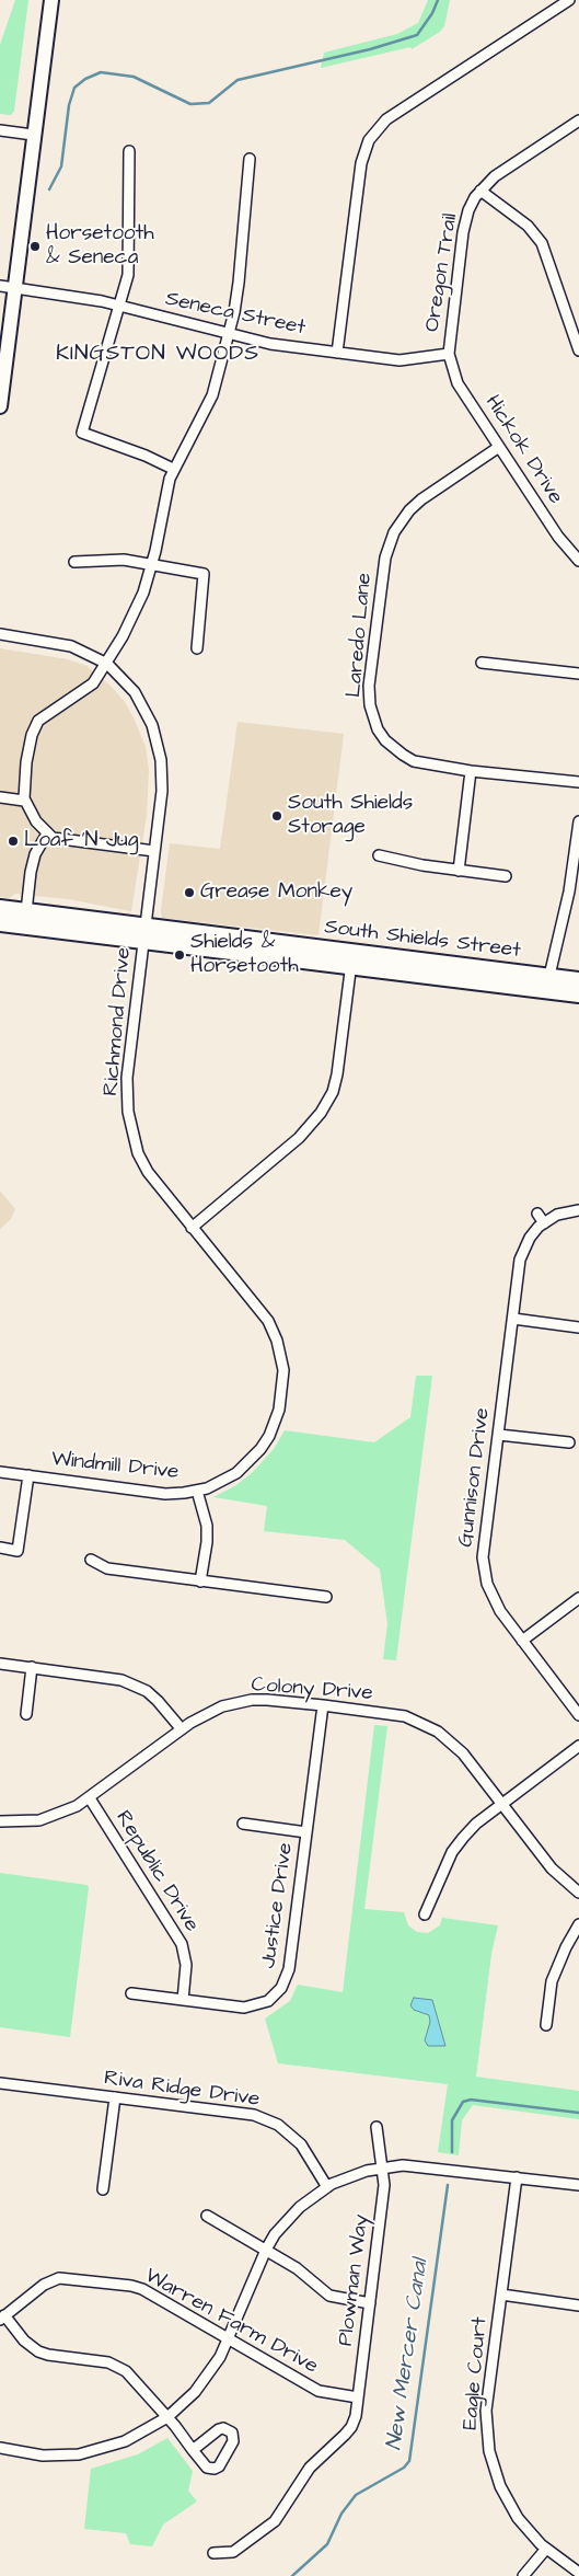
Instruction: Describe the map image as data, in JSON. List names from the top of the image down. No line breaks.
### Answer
{"streets":{"main road":["South Shields Street"],"street":["Oregon Trail","Seneca Street","Hickok Drive","Laredo Lane","Richmond Drive","Windmill Drive","Gunnison Drive","Colony Drive","Republic Drive","Justice Drive","Riva Ridge Drive","Plowman Way","Warren Farm Drive","Eagle Court"]},"crossings":[["Oregon Trail","Seneca Street"],["Oregon Trail","Hickok Drive"],["Seneca Street","Hickok Drive"],["Hickok Drive","Laredo Lane"],["South Shields Street","Richmond Drive"],["Richmond Drive","Windmill Drive"],["Colony Drive","Republic Drive"],["Colony Drive","Justice Drive"],["Republic Drive","Justice Drive"],["Plowman Way","Warren Farm Drive"]],"districts":["KINGSTON WOODS"],"water":["New Mercer Canal"],"places":["Horsetooth & Seneca","South Shields Storage","Loaf 'N Jug","Grease Monkey","Shields & Horsetooth"]}
